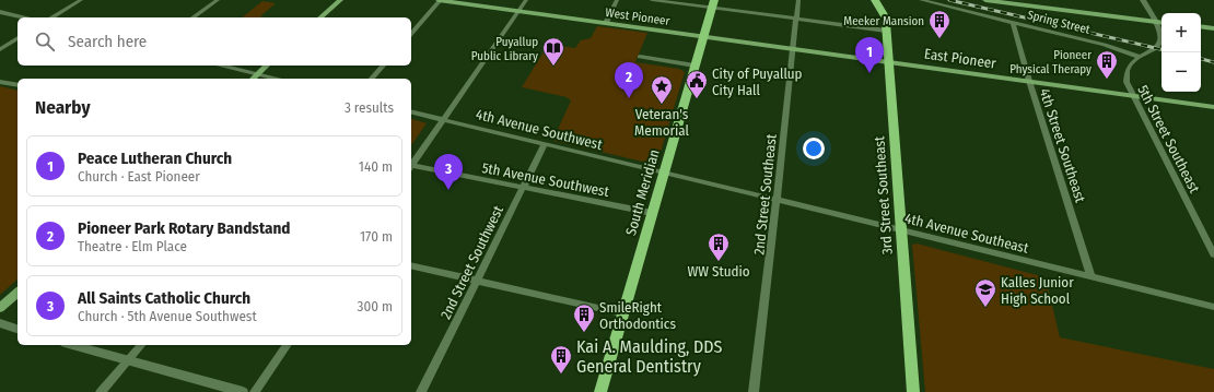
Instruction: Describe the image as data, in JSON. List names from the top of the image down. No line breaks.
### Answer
{"streets":{"main road":["West Pioneer","East Pioneer","South Meridian","3rd Street Southeast"],"street":["Spring Street","4th Avenue Southwest","5th Street Southeast","4th Street Southeast","5th Avenue Southwest","2nd Street Southeast","4th Avenue Southeast","2nd Street Southwest"]},"crossings":[["West Pioneer","East Pioneer"],["West Pioneer","South Meridian"],["Spring Street","5th Street Southeast"],["Spring Street","4th Street Southeast"],["East Pioneer","5th Street Southeast"],["East Pioneer","4th Street Southeast"],["East Pioneer","South Meridian"],["East Pioneer","2nd Street Southeast"],["East Pioneer","3rd Street Southeast"],["4th Avenue Southwest","South Meridian"],["4th Avenue Southwest","4th Avenue Southeast"],["4th Avenue Southwest","2nd Street Southwest"],["4th Street Southeast","4th Avenue Southeast"],["5th Avenue Southwest","South Meridian"],["5th Avenue Southwest","2nd Street Southwest"],["South Meridian","4th Avenue Southeast"],["2nd Street Southeast","4th Avenue Southeast"],["3rd Street Southeast","4th Avenue Southeast"]],"places":{"building":["Meeker Mansion","Pioneer Physical Therapy","WW Studio","SmileRight Orthodontics","Kai A. Maulding, DDS General Dentistry"],"library":["Puyallup Public Library"],"public building":["City of Puyallup City Hall"],"place":["Veteran's Memorial"],"school or university":["Kalles Junior High School"]},"page":{"map_buttons":["+","−"],"search":"Search here","pins":["1","2","3"],"heading":["Nearby","3 results"],"list":[{"mark":"1","name":"Peace Lutheran Church","note":"Church · East Pioneer","value":"140 m"},{"mark":"2","name":"Pioneer Park Rotary Bandstand","note":"Theatre · Elm Place","value":"170 m"},{"mark":"3","name":"All Saints Catholic Church","note":"Church · 5th Avenue Southwest","value":"300 m"}]}}
